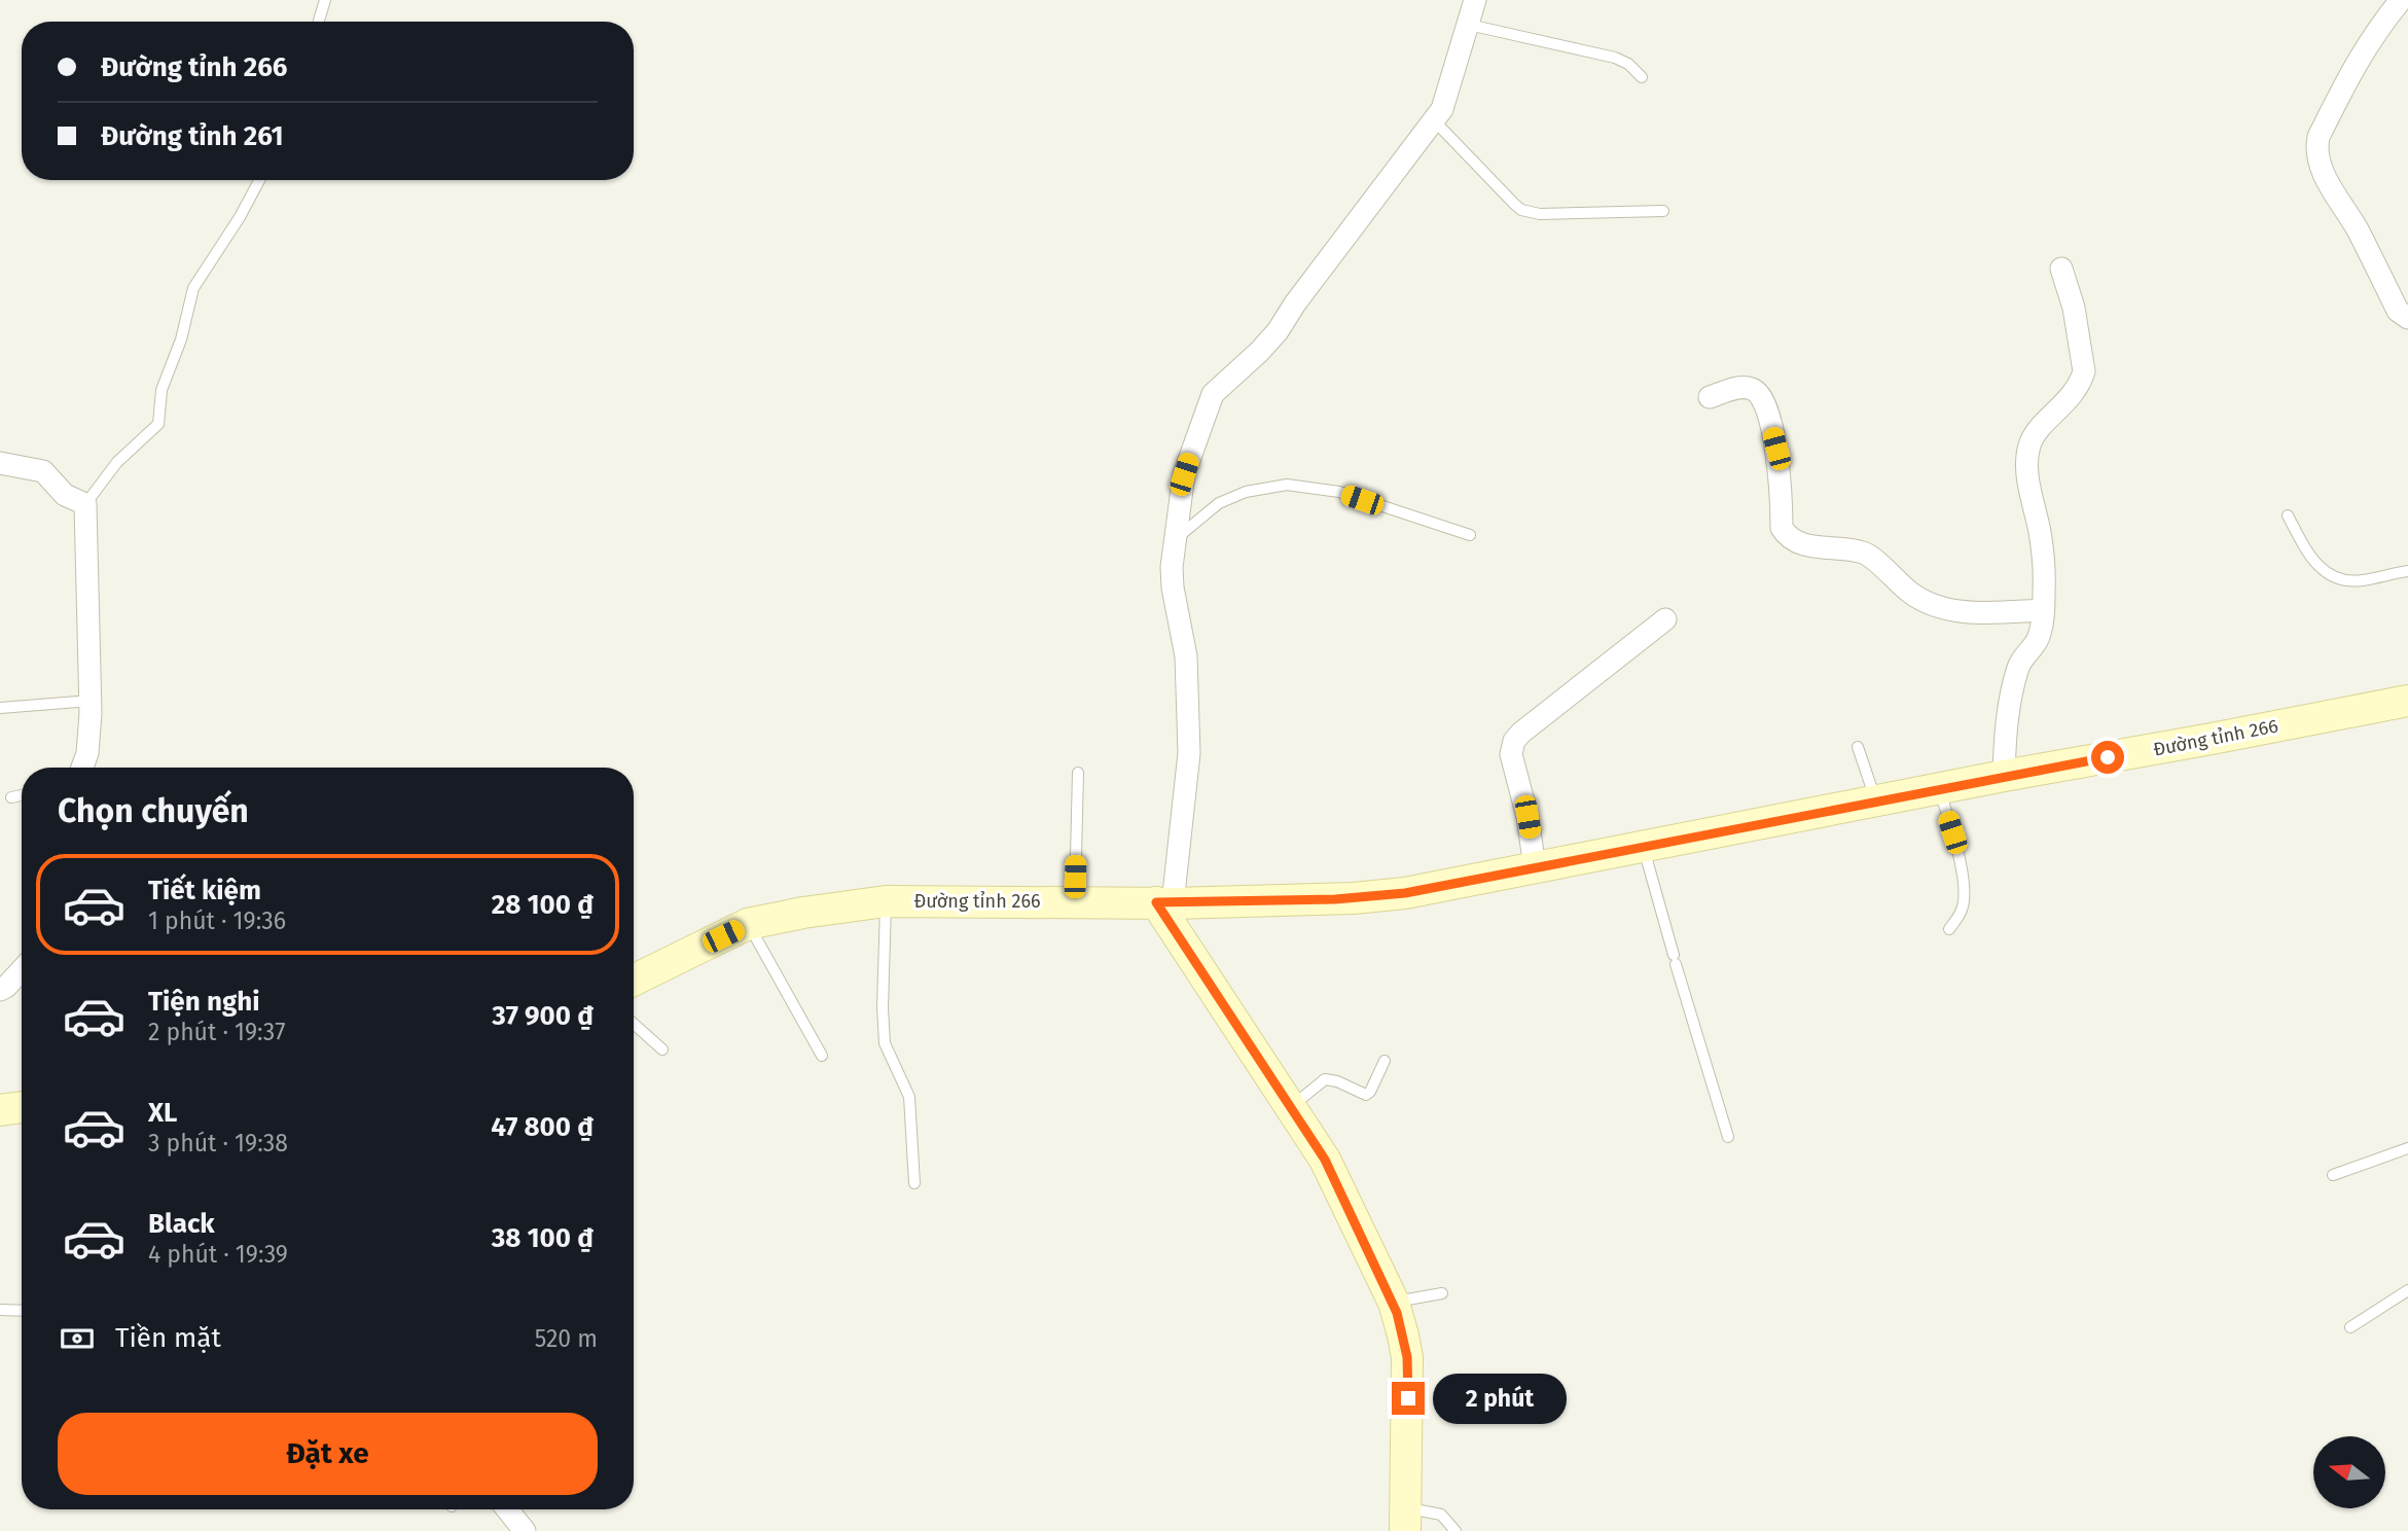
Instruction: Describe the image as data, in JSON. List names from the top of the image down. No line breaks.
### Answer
{"streets":{"main road":["Đường tỉnh 266"]},"north":"left","page":{"banner":["Đường tỉnh 266","Đường tỉnh 261"],"heading":"Chọn chuyến","list":[{"name":"Tiết kiệm","note":"1 phút · 19:36","value":"28 100 ₫"},{"name":"Tiện nghi","note":"2 phút · 19:37","value":"37 900 ₫"},{"name":"XL","note":"3 phút · 19:38","value":"47 800 ₫"},{"name":"Black","note":"4 phút · 19:39","value":"38 100 ₫"}],"pay":["Tiền mặt","520 m"],"bubble":"2 phút","buttons":"Đặt xe"}}
